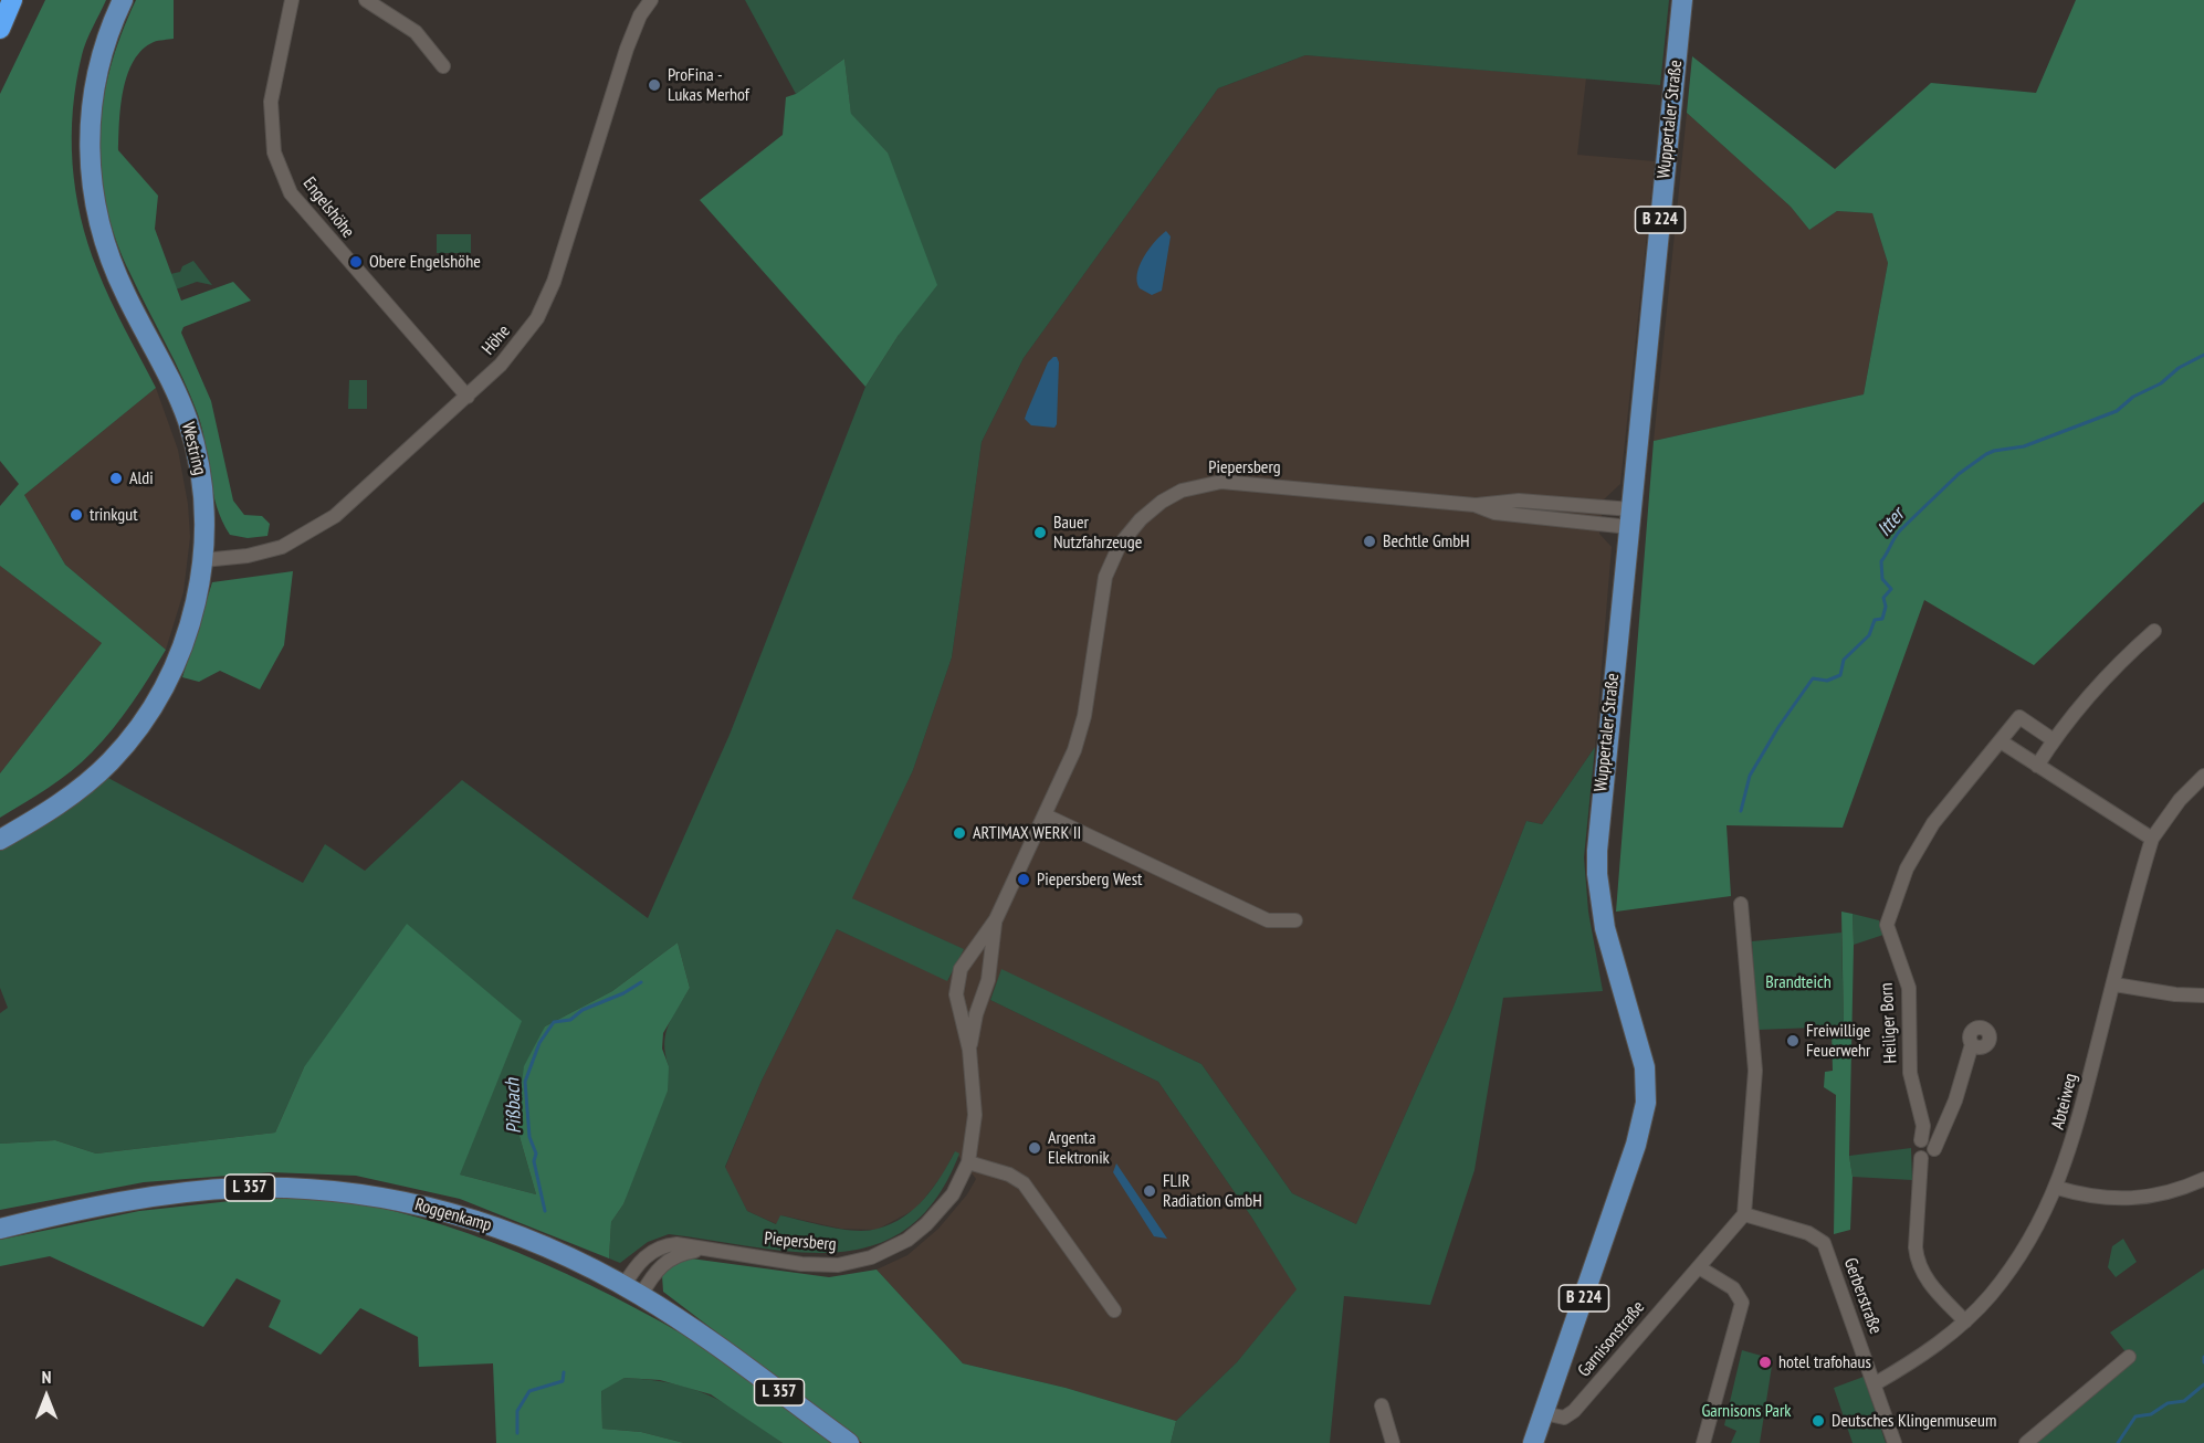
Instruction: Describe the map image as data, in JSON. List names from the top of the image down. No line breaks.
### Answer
{"streets":{"main road":["Wuppertaler Straße","B 224","Westring","L 357","Roggenkamp"],"street":["Engelshöhe","Höhe","Piepersberg","Heiliger Born","Abteiweg","Gerberstraße","Garnisonstraße"]},"crossings":[["Wuppertaler Straße","Piepersberg"],["Wuppertaler Straße","Garnisonstraße"],["Engelshöhe","Höhe"],["Höhe","Westring"],["Piepersberg","Roggenkamp"],["Heiliger Born","Abteiweg"],["Abteiweg","Gerberstraße"],["Gerberstraße","Garnisonstraße"]],"water":["Itter","Pißbach"],"parks":["Brandteich","Garnisons Park"],"places":["ProFina - Lukas Merhof","Obere Engelshöhe","Aldi","trinkgut","Bauer Nutzfahrzeuge","Bechtle GmbH","ARTIMAX WERK II","Piepersberg West","Freiwillige Feuerwehr","Argenta Elektronik","FLIR Radiation GmbH","hotel trafohaus","Deutsches Klingenmuseum"],"north":"top"}
